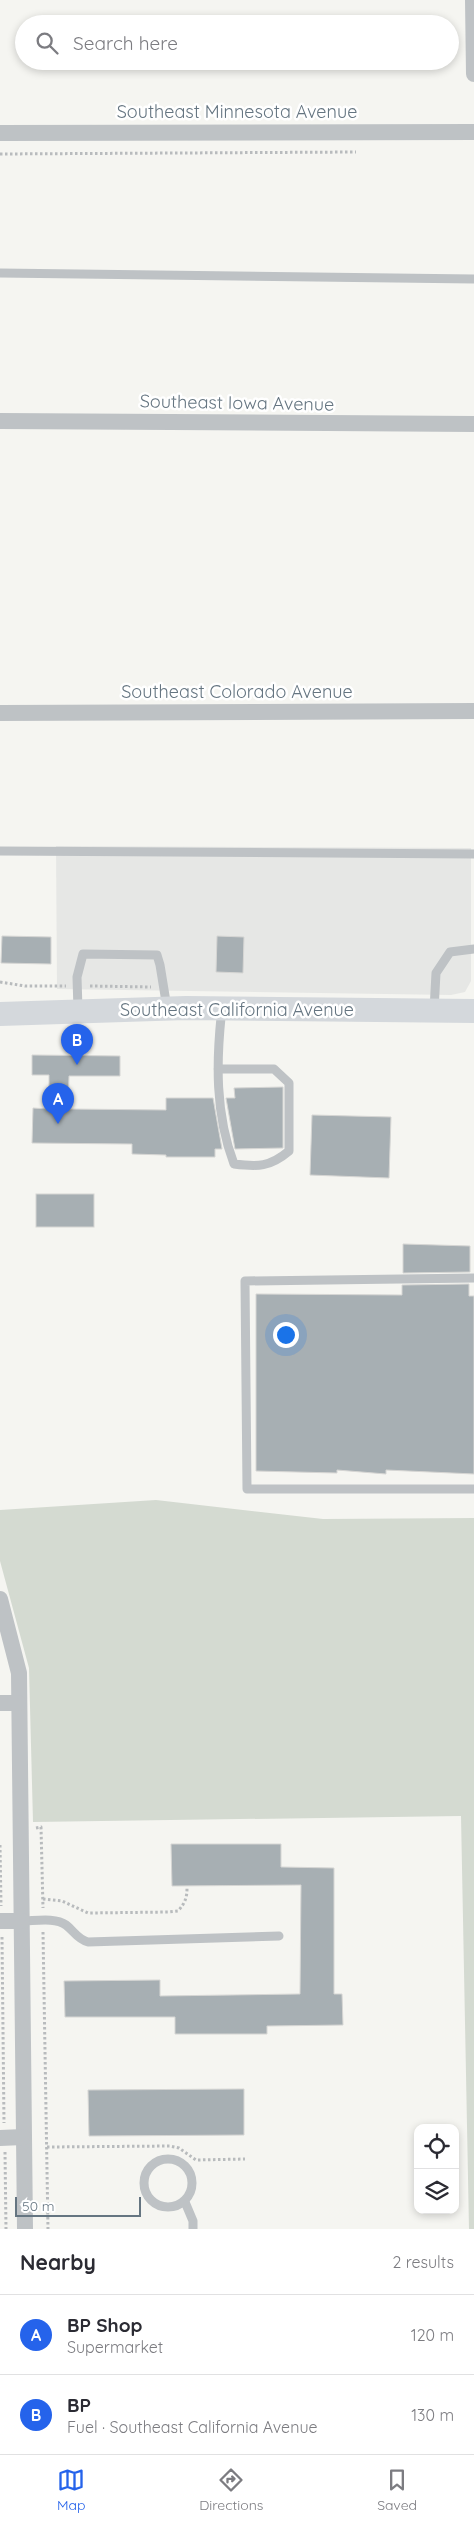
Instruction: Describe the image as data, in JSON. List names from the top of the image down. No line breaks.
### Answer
{"streets":{"main road":["Southeast California Avenue"],"street":["Southeast Minnesota Avenue","Southeast Iowa Avenue","Southeast Colorado Avenue"]},"scale_bar":"50 m","page":{"search":"Search here","pins":["B","A"],"scale":"50 m","heading":["Nearby","2 results"],"list":[{"mark":"A","name":"BP Shop","note":"Supermarket","value":"120 m"},{"mark":"B","name":"BP","note":"Fuel · Southeast California Avenue","value":"130 m"}],"nav":["Map","Directions","Saved"]}}
